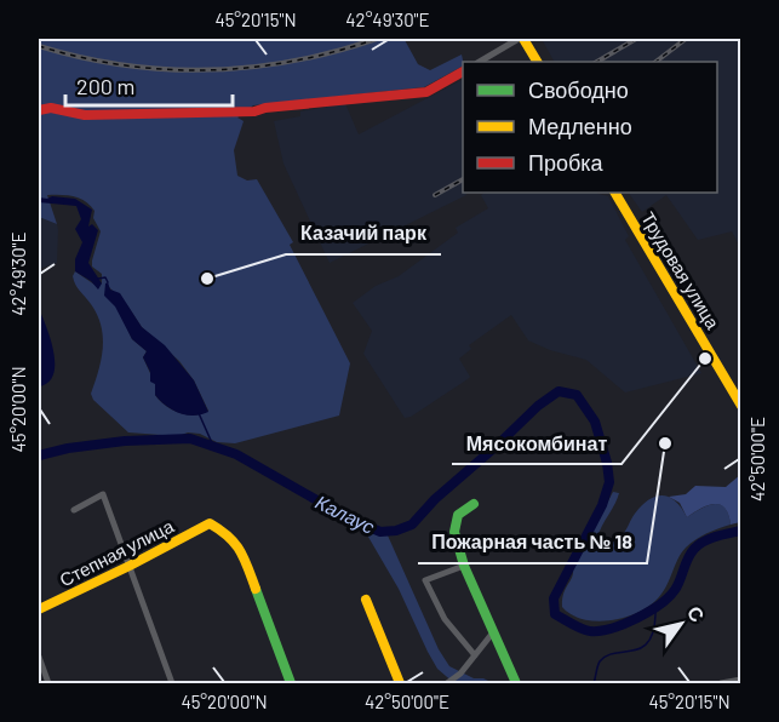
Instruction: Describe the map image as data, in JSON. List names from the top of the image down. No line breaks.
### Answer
{"streets":{"street":["Трудовая улица","Степная улица"]},"water":["Калаус"],"places":["Казачий парк","Мясокомбинат","Пожарная часть № 18"],"legend":["Свободно","Медленно","Пробка"],"scale_bar":"200 m","north":"top right","coordinates":["45°20'15\"N","42°49'30\"E","45°20'00\"N","42°50'00\"E"]}
